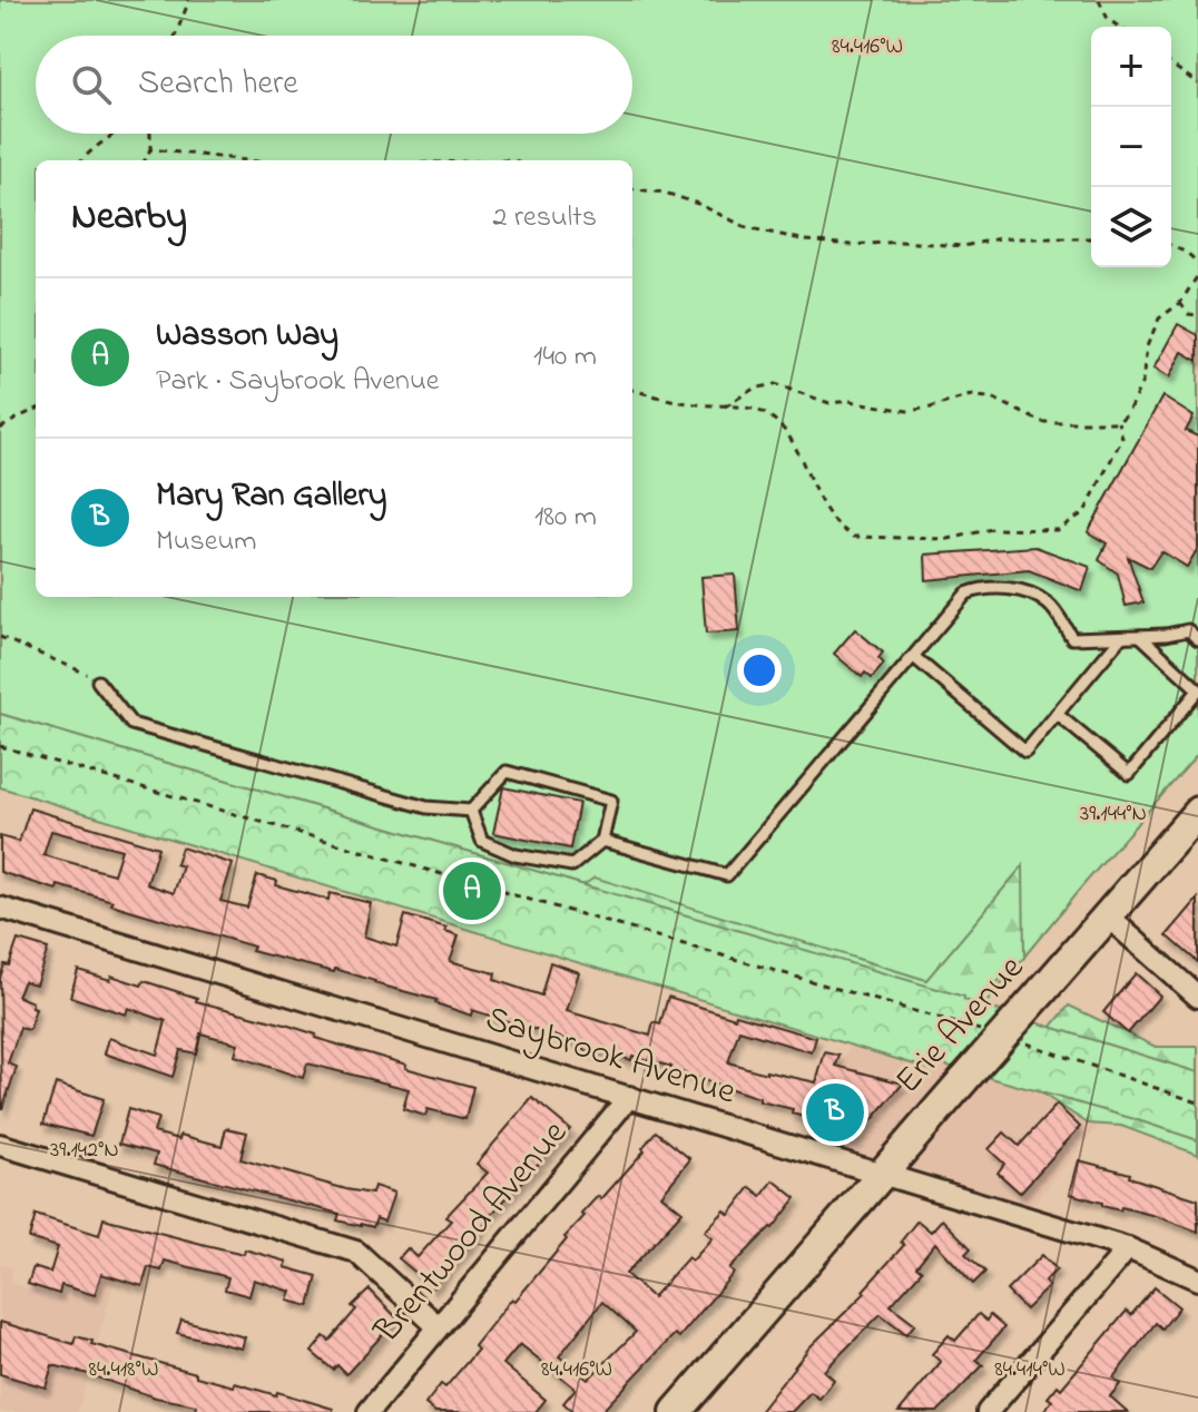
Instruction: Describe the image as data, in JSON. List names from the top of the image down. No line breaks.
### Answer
{"streets":{"street":["Erie Avenue","Saybrook Avenue","Brentwood Avenue"]},"crossings":[["Erie Avenue","Saybrook Avenue"],["Saybrook Avenue","Brentwood Avenue"]],"page":{"map_buttons":["+","−"],"search":"Search here","heading":["Nearby","2 results"],"list":[{"mark":"A","name":"Wasson Way","note":"Park · Saybrook Avenue","value":"140 m"},{"mark":"B","name":"Mary Ran Gallery","note":"Museum","value":"180 m"}],"pins":["A","B"]},"coordinates":["84.416°W","39.144°N","39.142°N","84.418°W","84.414°W"]}
